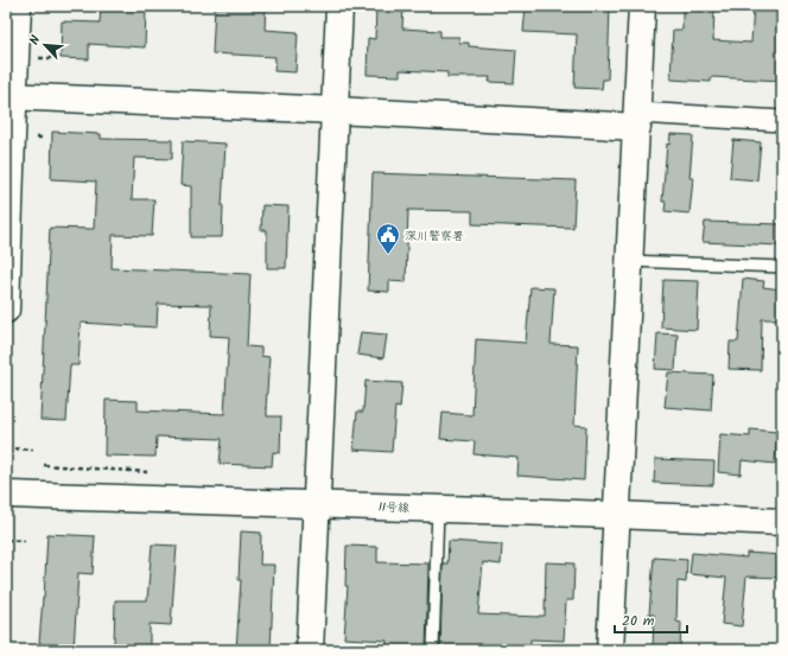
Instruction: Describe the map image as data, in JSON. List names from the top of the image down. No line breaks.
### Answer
{"streets":{"street":["11号線"]},"places":{"public building":["深川警察署"]},"scale_bar":"20 m","north":"top left"}
